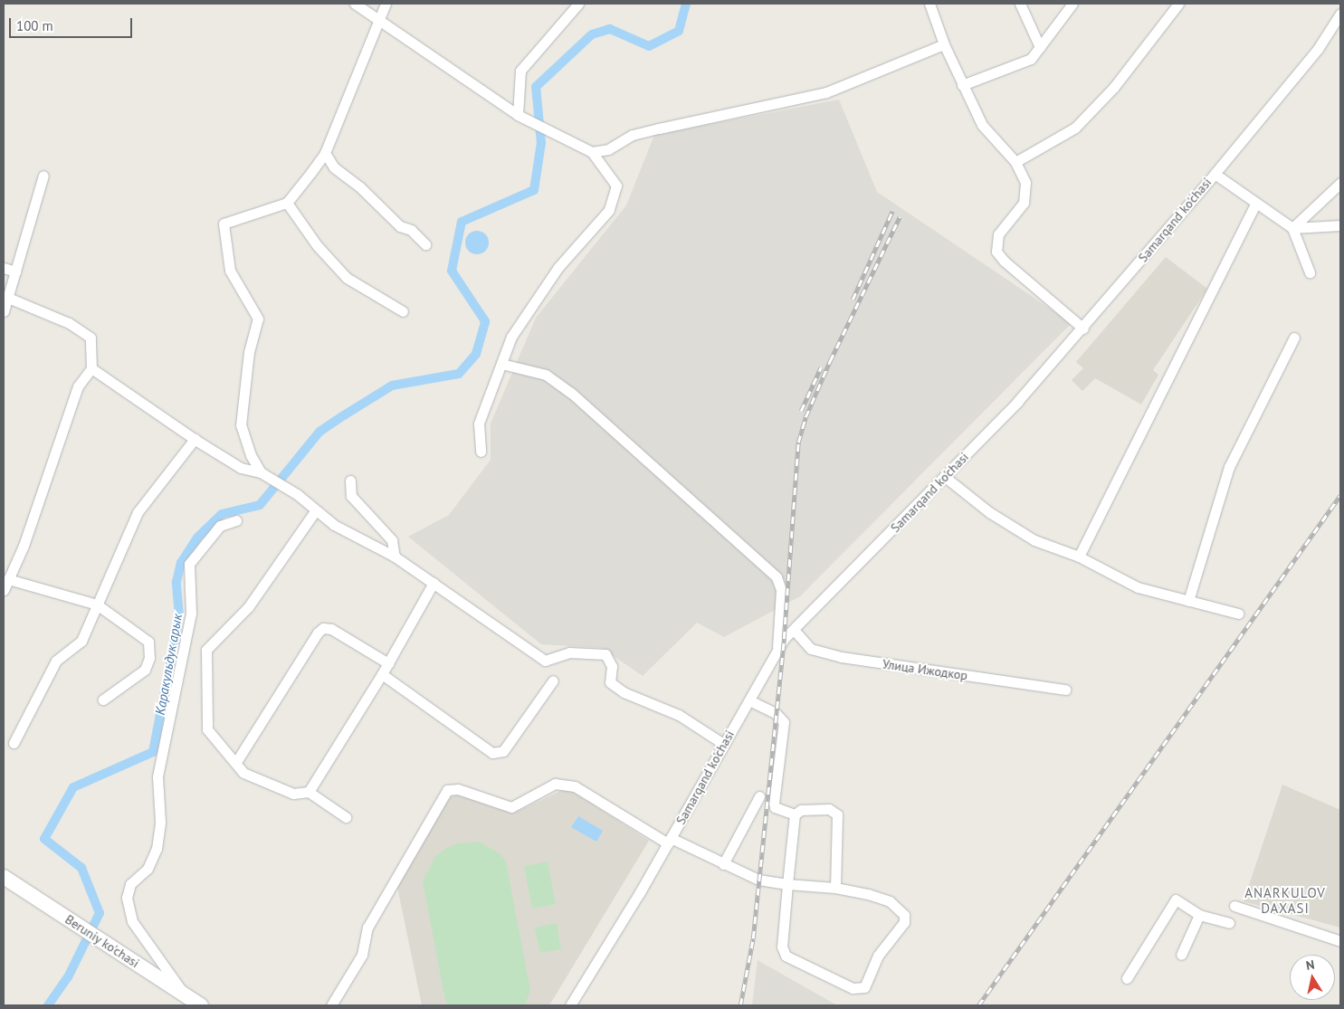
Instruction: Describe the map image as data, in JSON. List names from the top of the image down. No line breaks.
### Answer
{"streets":{"main road":["Beruniy ko'chasi"],"street":["Samarqand ko'chasi","Улица Ижодкор"]},"crossings":[["Samarqand ko'chasi","Улица Ижодкор"]],"districts":["ANARKULOV DAXASI"],"water":["Каракульдук арык"],"scale_bar":"100 m","north":"top"}
